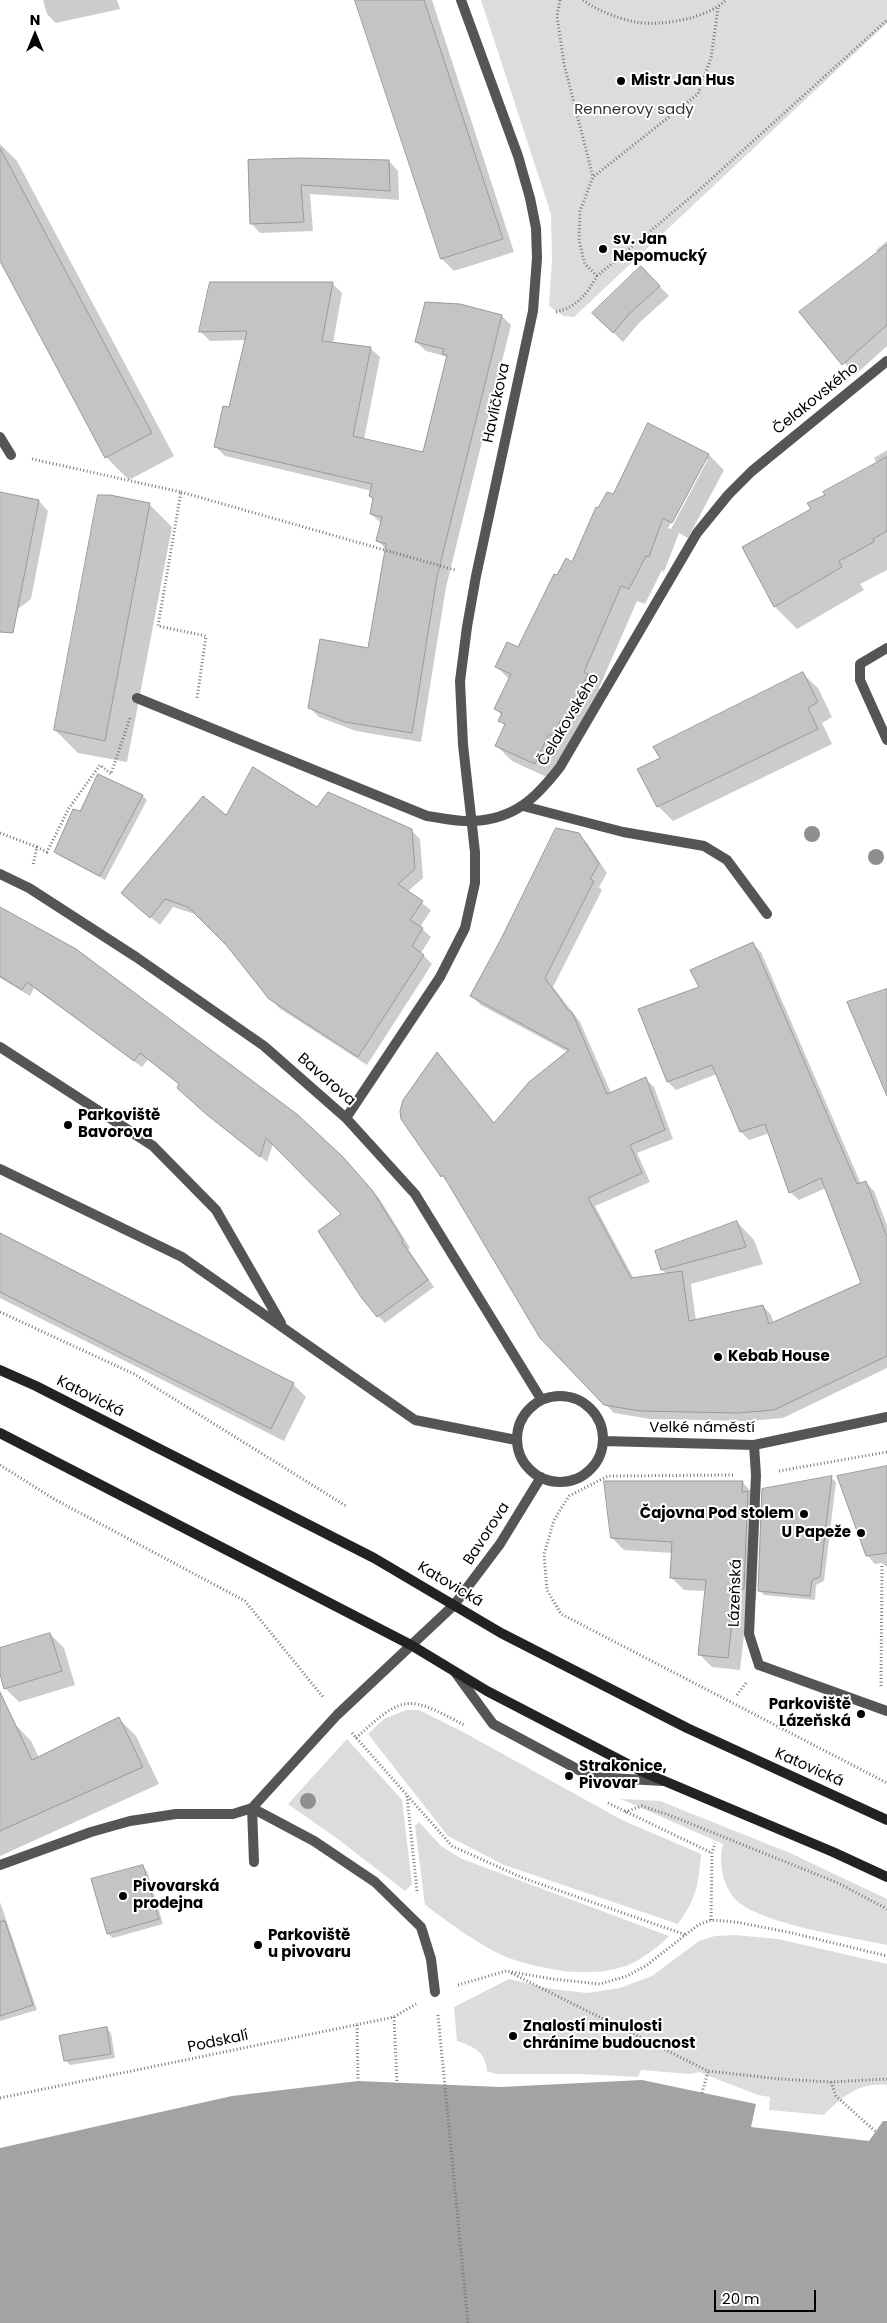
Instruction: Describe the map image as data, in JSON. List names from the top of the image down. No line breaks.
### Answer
{"streets":{"main road":["Katovická"],"street":["Čelakovského","Havlíčkova","Bavorova","Velké náměstí","Lázeňská"],"path":["Podskalí"]},"crossings":[["Čelakovského","Havlíčkova"],["Bavorova","Katovická"],["Bavorova","Velké náměstí"],["Velké náměstí","Lázeňská"]],"parks":["Rennerovy sady"],"places":["Mistr Jan Hus","sv. Jan Nepomucký","Parkoviště Bavorova","Kebab House","Čajovna Pod stolem","U Papeže","Parkoviště Lázeňská","Strakonice, Pivovar","Pivovarská prodejna","Parkoviště u pivovaru","Znalostí minulosti chráníme budoucnost"],"scale_bar":"20 m","north":"top"}
